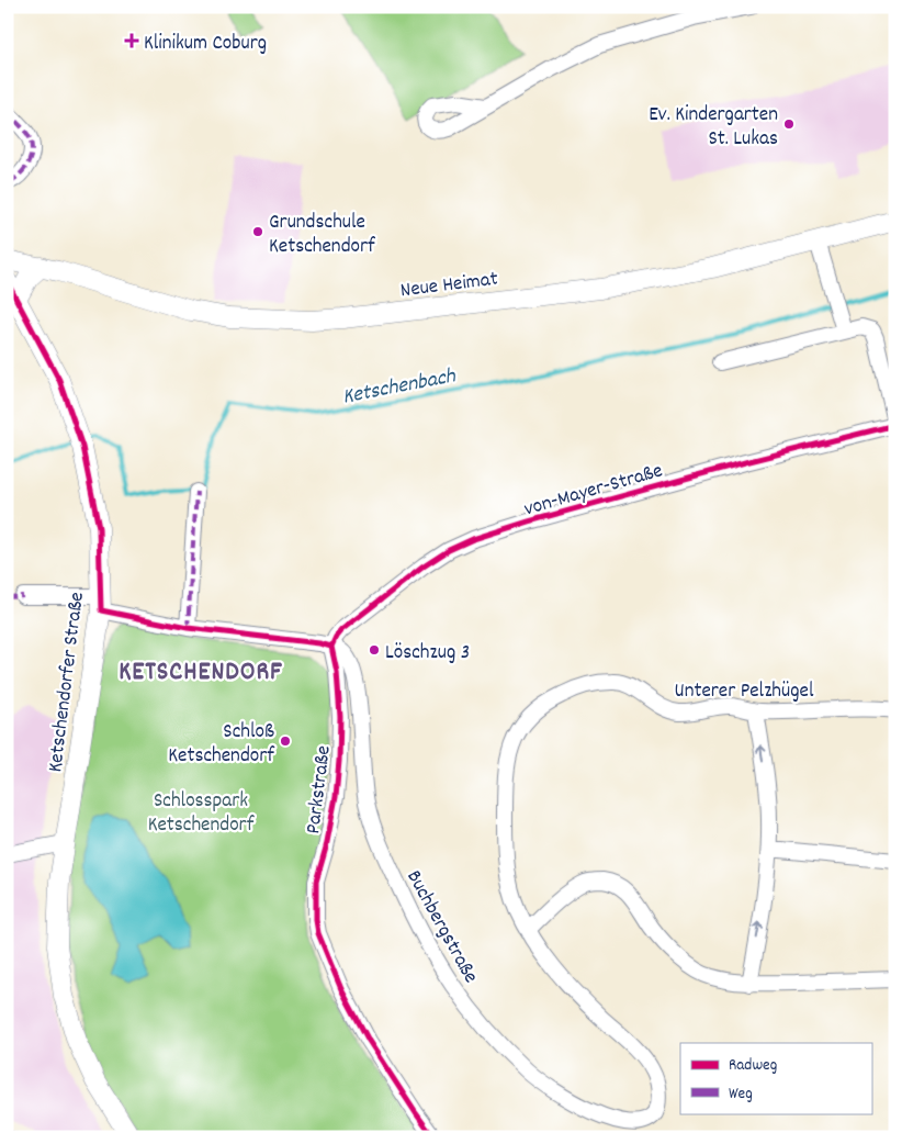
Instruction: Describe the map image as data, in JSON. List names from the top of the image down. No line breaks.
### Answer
{"streets":{"street":["Neue Heimat","von-Mayer-Straße","Ketschendorfer Straße","Unterer Pelzhügel","Parkstraße","Buchbergstraße"]},"crossings":[["von-Mayer-Straße","Parkstraße"],["von-Mayer-Straße","Buchbergstraße"],["Unterer Pelzhügel","Buchbergstraße"],["Parkstraße","Buchbergstraße"]],"districts":["KETSCHENDORF"],"water":["Ketschenbach"],"parks":["Schlosspark Ketschendorf"],"places":{"health":["Klinikum Coburg"],"other":["Ev. Kindergarten St. Lukas","Grundschule Ketschendorf","Löschzug 3","Schloß Ketschendorf"]},"legend":["Radweg","Weg"]}
